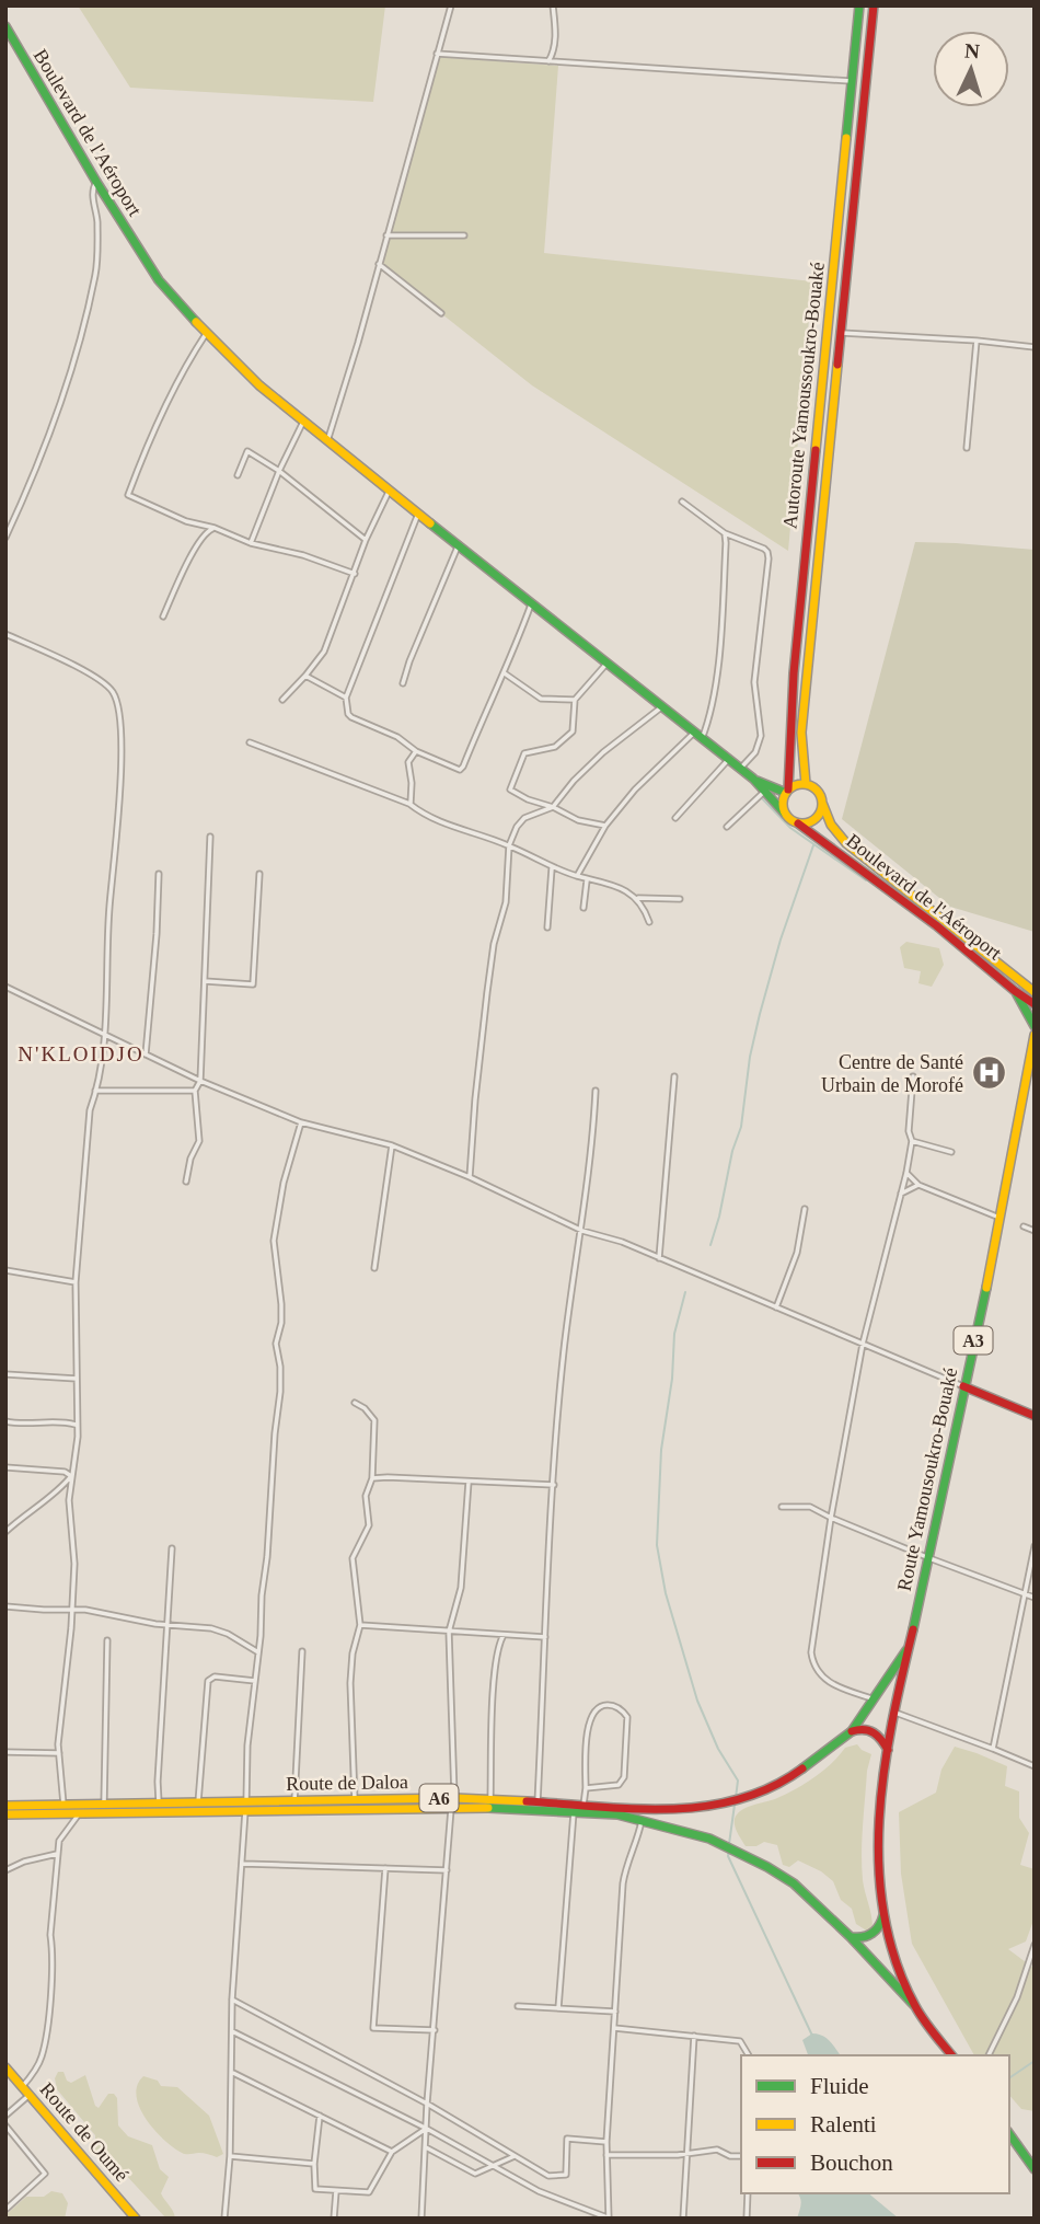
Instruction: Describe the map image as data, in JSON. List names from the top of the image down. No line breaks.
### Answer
{"streets":{"main road":["Boulevard de l'Aéroport","Autoroute Yamoussoukro-Bouaké","A3","Route Yamousoukro-Bouaké","Route de Daloa","A6","Route de Oumé"]},"crossings":[["Boulevard de l'Aéroport","Autoroute Yamoussoukro-Bouaké"],["A3","Route Yamousoukro-Bouaké"],["A3","A6"],["Route Yamousoukro-Bouaké","A6"],["Route de Daloa","A6"]],"districts":["N'KLOIDJO"],"places":{"hospital":["Centre de Santé Urbain de Morofé"]},"legend":["Fluide","Ralenti","Bouchon"],"north":"top"}
